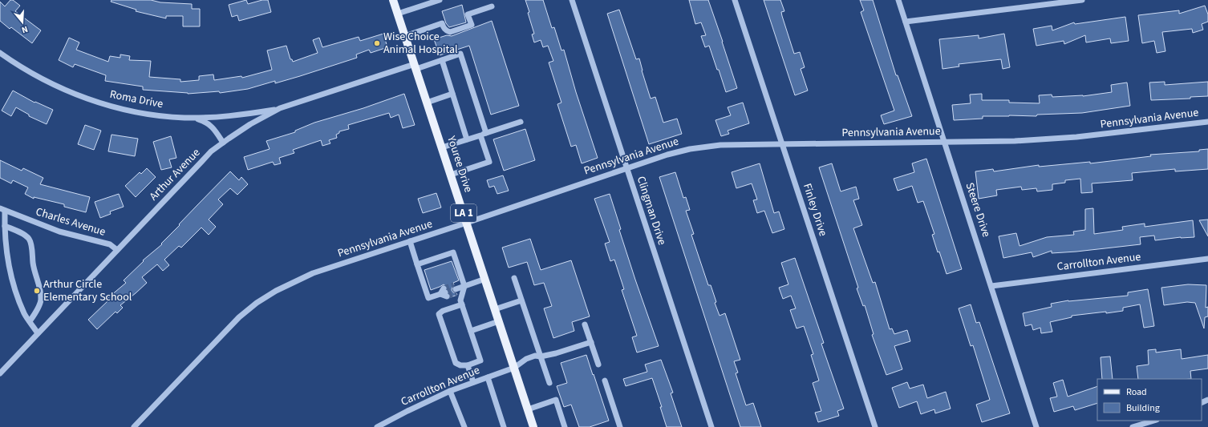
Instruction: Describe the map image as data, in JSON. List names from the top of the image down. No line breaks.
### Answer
{"streets":{"main road":["Youree Drive","LA 1"],"street":["Roma Drive","Pennsylvania Avenue","Arthur Avenue","Finley Drive","Steere Drive","Clingman Drive","Charles Avenue","Carrollton Avenue"]},"crossings":[["Roma Drive","Arthur Avenue"],["Pennsylvania Avenue","Youree Drive"],["Pennsylvania Avenue","Finley Drive"],["Pennsylvania Avenue","Steere Drive"],["Pennsylvania Avenue","Clingman Drive"],["Youree Drive","Arthur Avenue"],["Youree Drive","Carrollton Avenue"],["Arthur Avenue","Charles Avenue"],["Steere Drive","Carrollton Avenue"]],"places":["Wise Choice Animal Hospital","Arthur Circle Elementary School"],"legend":["Road","Building"],"north":"bottom"}
